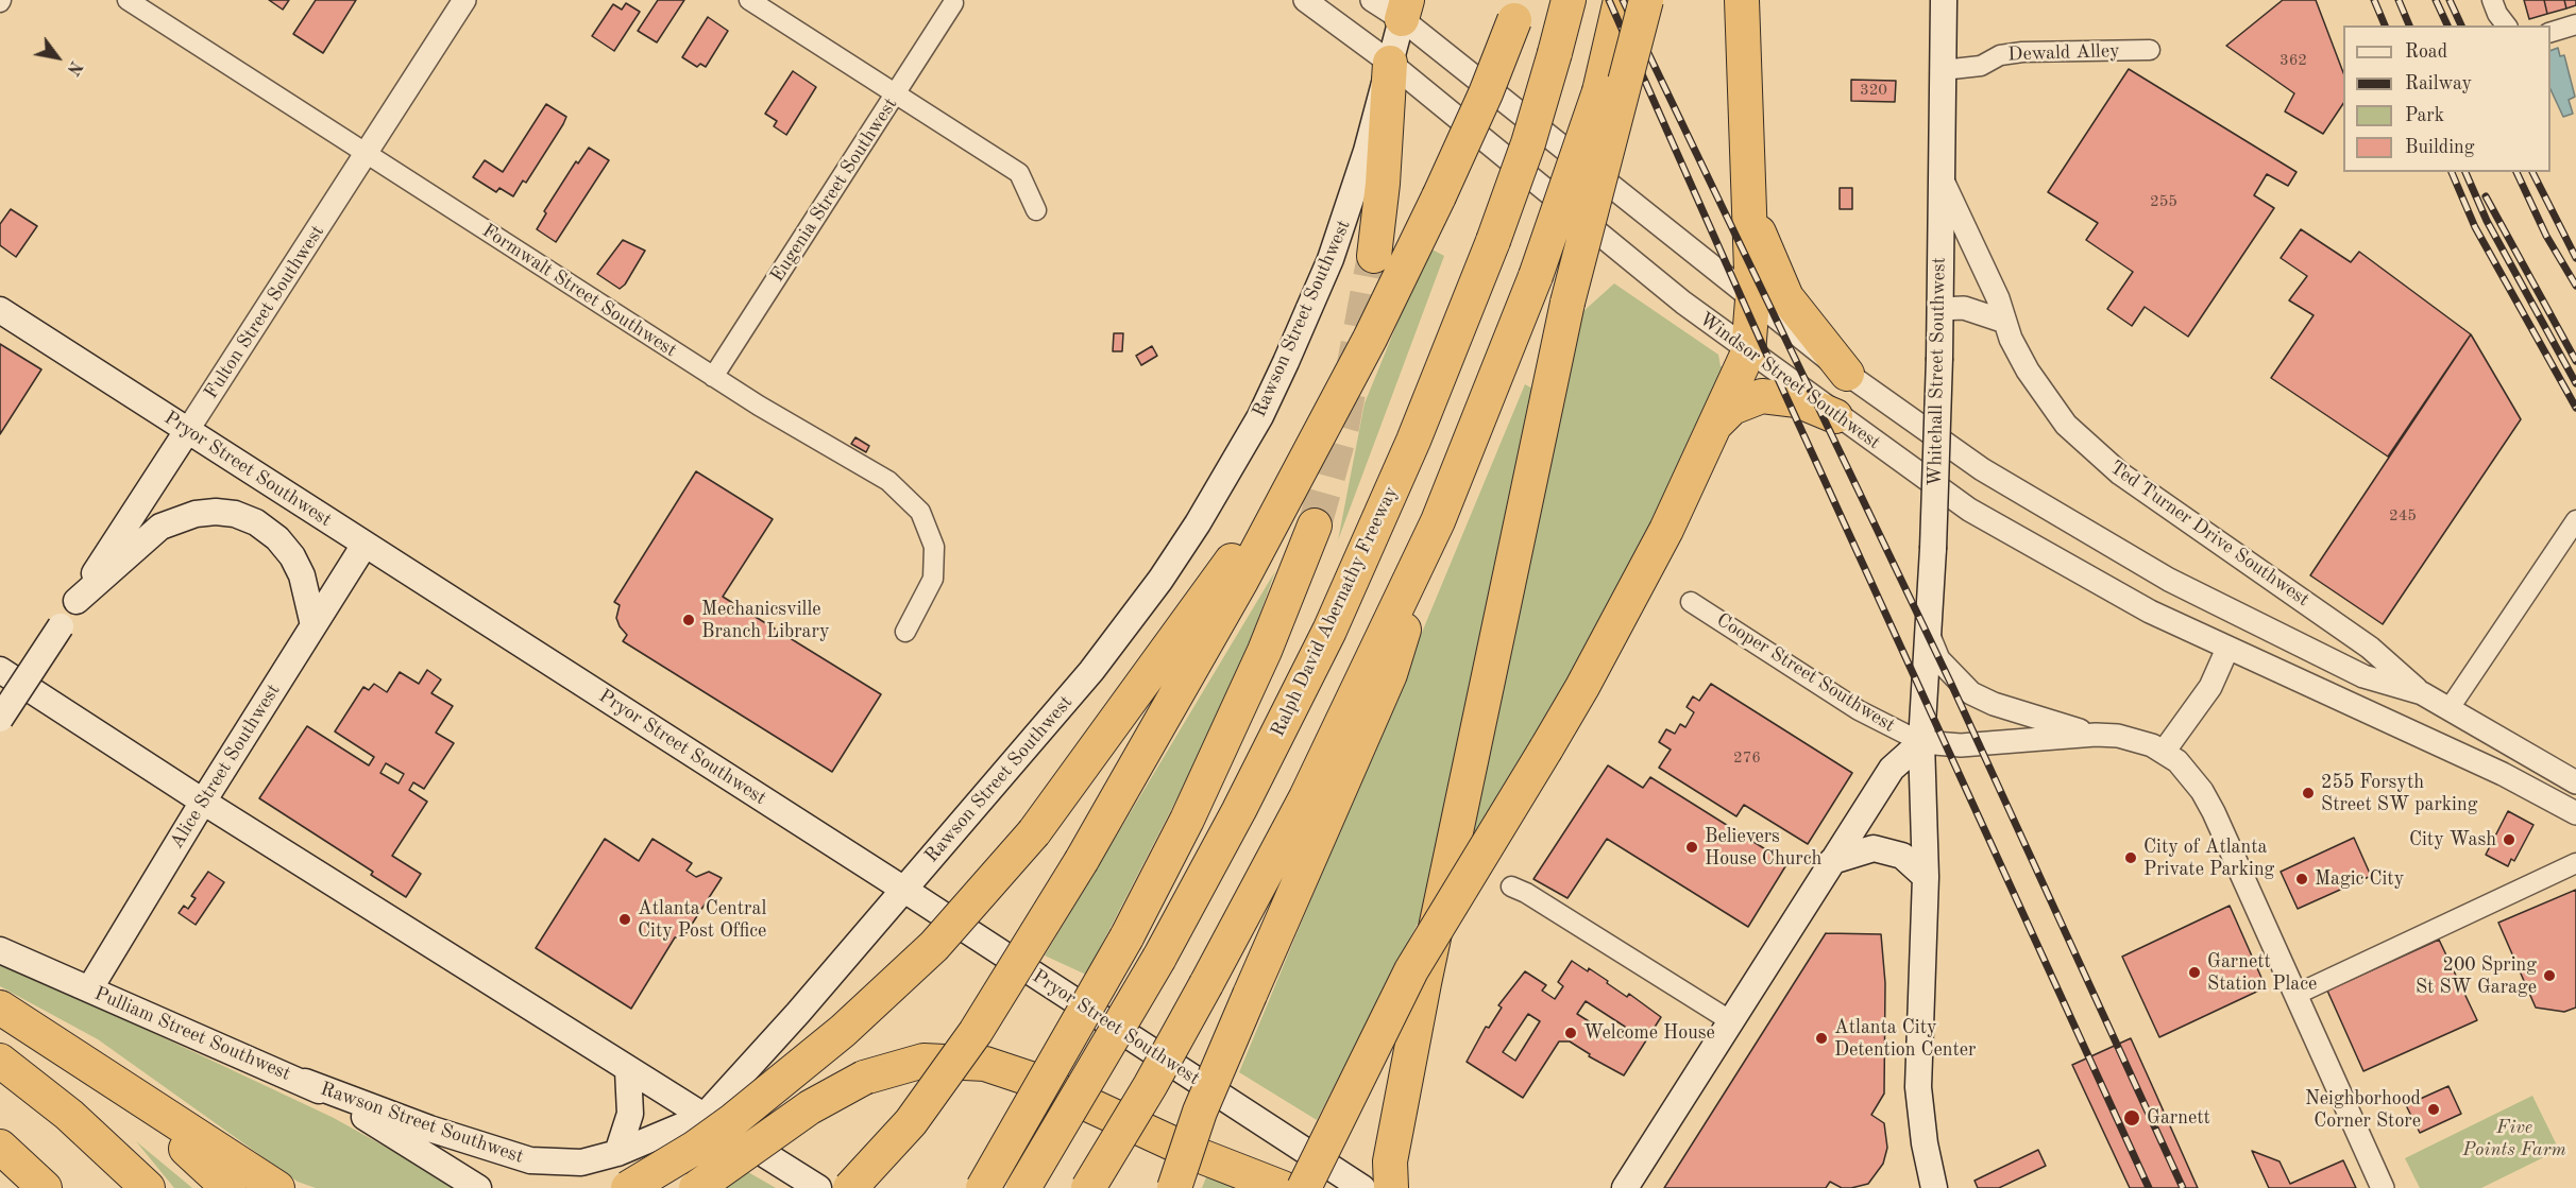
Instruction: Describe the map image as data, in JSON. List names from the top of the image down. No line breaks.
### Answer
{"streets":{"highway":["Ralph David Abernathy Freeway"],"main road":["Fulton Street Southwest","Rawson Street Southwest","Whitehall Street Southwest","Pryor Street Southwest","Alice Street Southwest","Pulliam Street Southwest"],"street":["Dewald Alley","Eugenia Street Southwest","Formwalt Street Southwest","Windsor Street Southwest","Ted Turner Drive Southwest","Cooper Street Southwest"]},"crossings":[["Dewald Alley","Whitehall Street Southwest"],["Eugenia Street Southwest","Formwalt Street Southwest"],["Formwalt Street Southwest","Fulton Street Southwest"],["Fulton Street Southwest","Pryor Street Southwest"],["Rawson Street Southwest","Windsor Street Southwest"],["Rawson Street Southwest","Pryor Street Southwest"],["Rawson Street Southwest","Pulliam Street Southwest"],["Whitehall Street Southwest","Ted Turner Drive Southwest"],["Whitehall Street Southwest","Cooper Street Southwest"],["Windsor Street Southwest","Ted Turner Drive Southwest"],["Pryor Street Southwest","Alice Street Southwest"],["Alice Street Southwest","Pulliam Street Southwest"]],"parks":["Five Points Farm"],"places":["Mechanicsville Branch Library","255 Forsyth Street SW parking","City Wash","Believers House Church","City of Atlanta Private Parking","Magic City","Atlanta Central City Post Office","Garnett Station Place","200 Spring St SW Garage","Welcome House","Atlanta City Detention Center","Neighborhood Corner Store","Garnett"],"house_numbers":["362","320","255","245","276"],"legend":["Road","Railway","Park","Building"],"north":"bottom right"}
